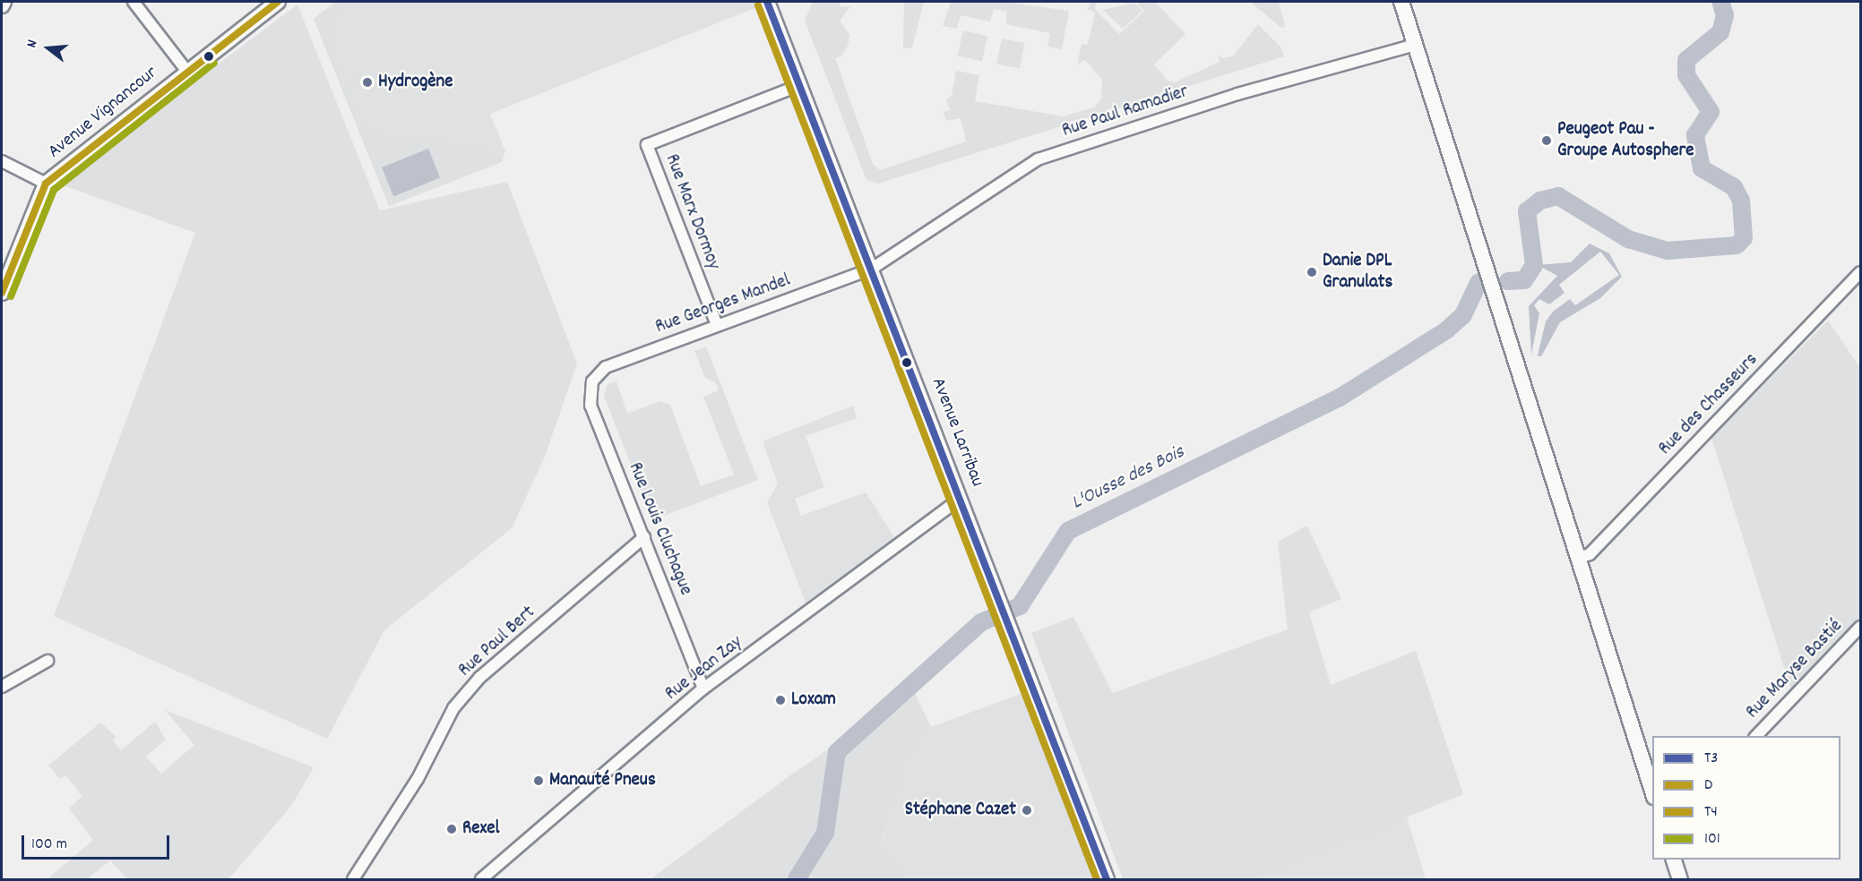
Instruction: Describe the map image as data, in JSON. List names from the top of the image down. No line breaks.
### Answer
{"streets":{"street":["Rue Paul Ramadier","Avenue Vignancour","Rue Marx Dormoy","Rue Georges Mandel","Rue des Chasseurs","Avenue Larribau","Rue Louis Cluchague","Rue Paul Bert","Rue Jean Zay","Rue Maryse Bastié"]},"crossings":[["Rue Paul Ramadier","Rue Georges Mandel"],["Rue Paul Ramadier","Avenue Larribau"],["Rue Marx Dormoy","Rue Georges Mandel"],["Rue Marx Dormoy","Avenue Larribau"],["Rue Georges Mandel","Avenue Larribau"],["Rue Georges Mandel","Rue Louis Cluchague"],["Avenue Larribau","Rue Jean Zay"],["Rue Louis Cluchague","Rue Paul Bert"],["Rue Louis Cluchague","Rue Jean Zay"]],"water":["L'Ousse des Bois"],"places":["Hydrogène","Peugeot Pau - Groupe Autosphere","Danie DPL Granulats","Loxam","Manauté Pneus","Stéphane Cazet","Rexel"],"lines":["transit line T3","transit line T4","transit line D","transit line 101"],"legend":["T3","D","T4","101"],"scale_bar":"100 m","north":"left"}
